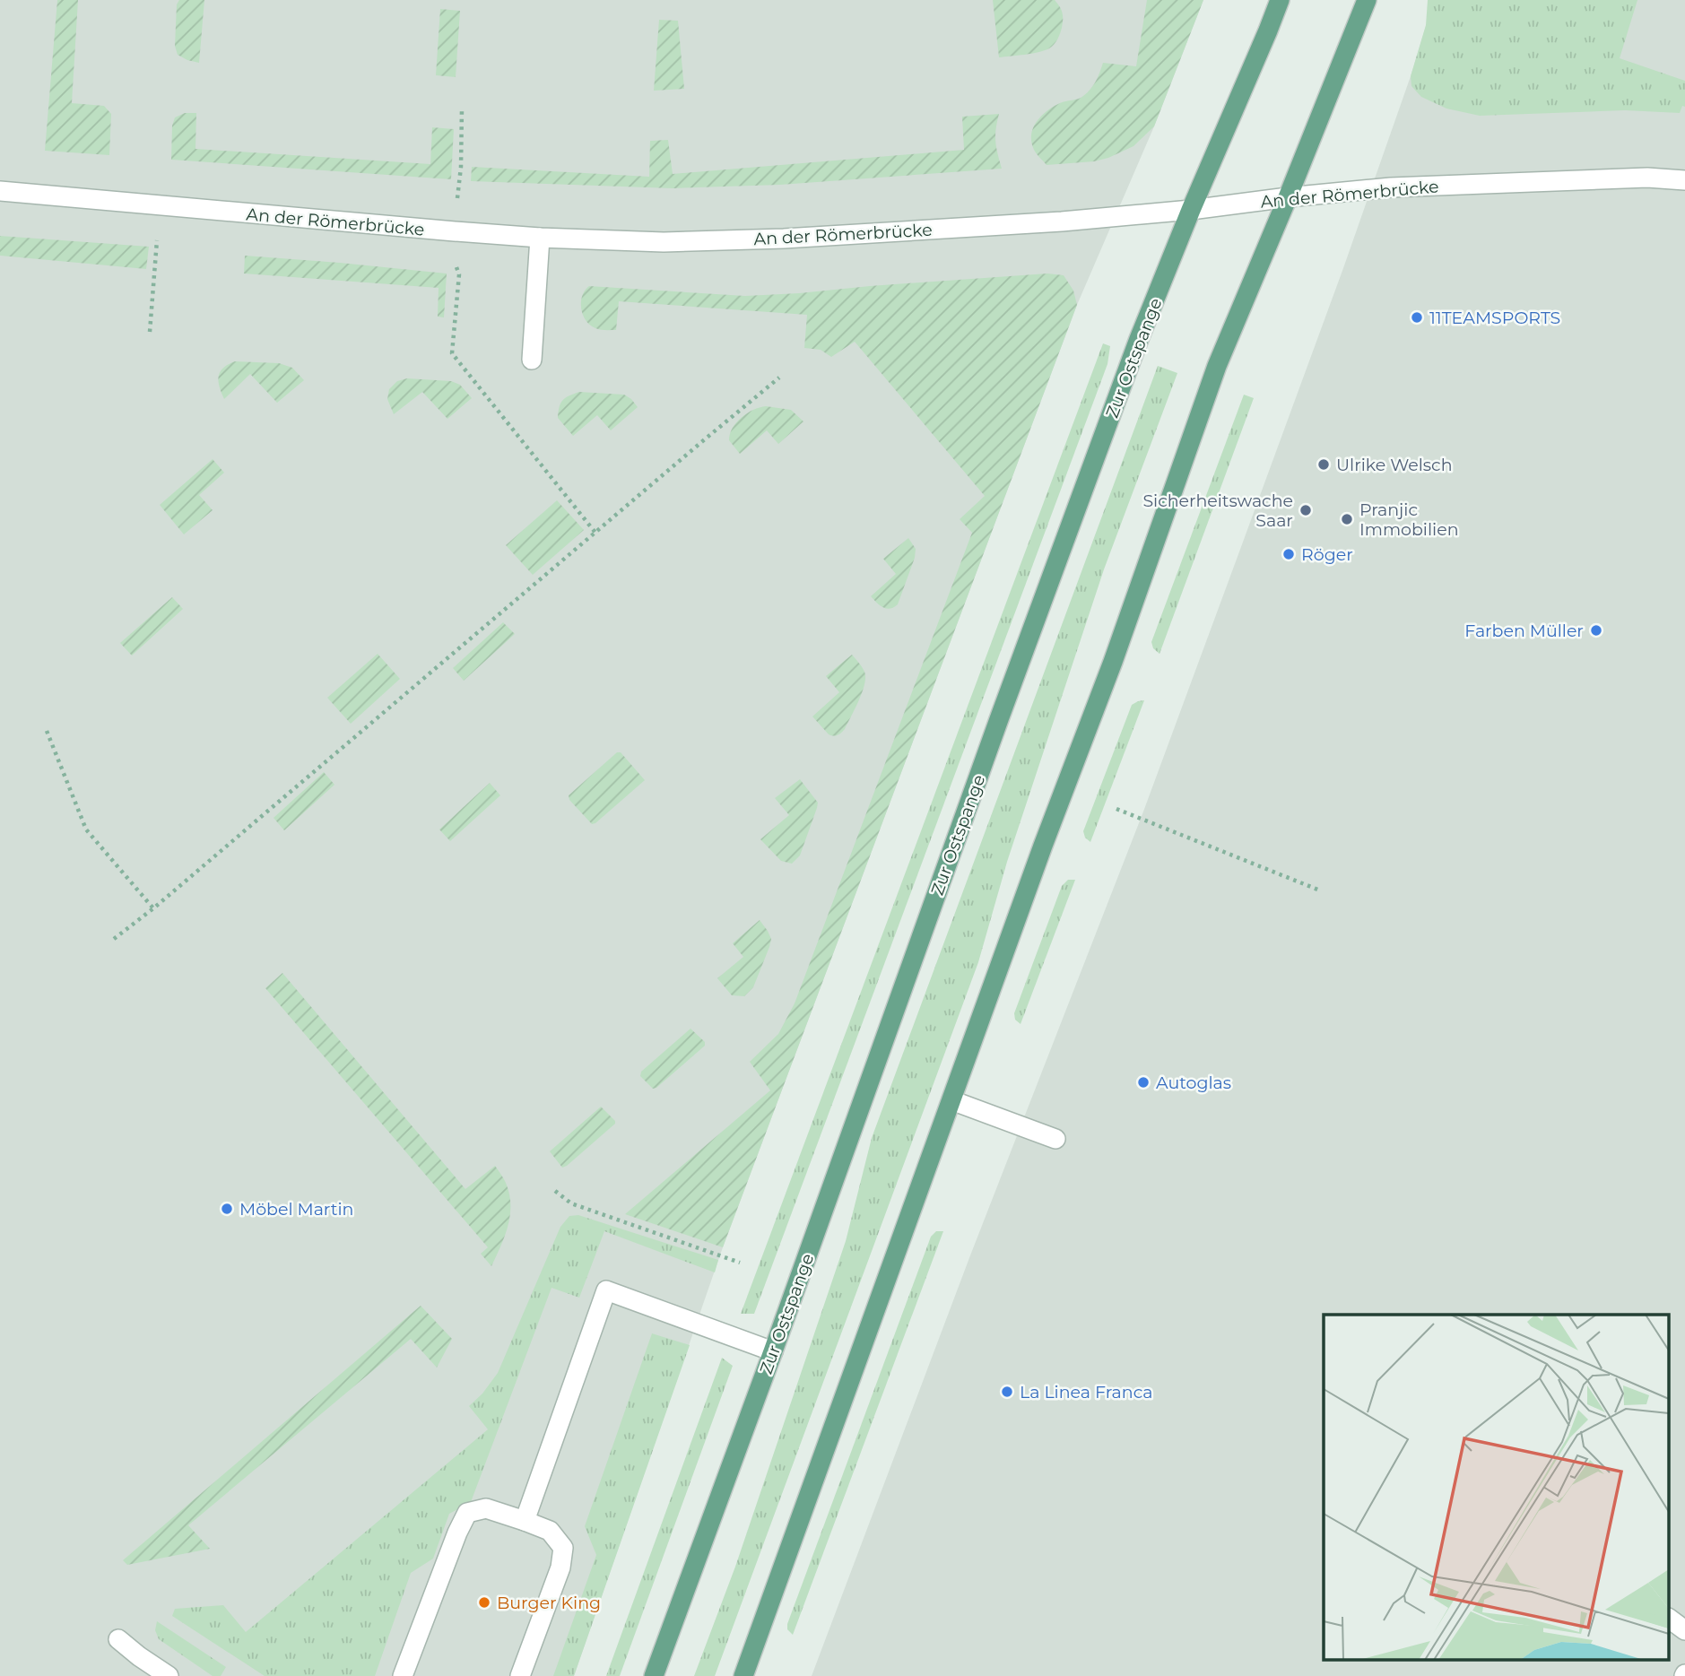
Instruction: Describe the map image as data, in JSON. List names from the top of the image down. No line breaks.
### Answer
{"streets":{"main road":["Zur Ostspange"],"street":["An der Römerbrücke"]},"crossings":[["An der Römerbrücke","Zur Ostspange"]],"places":["11TEAMSPORTS","Ulrike Welsch","Sicherheitswache Saar","Pranjic Immobilien","Röger","Farben Müller","Autoglas","Möbel Martin","La Linea Franca","Burger King"]}
